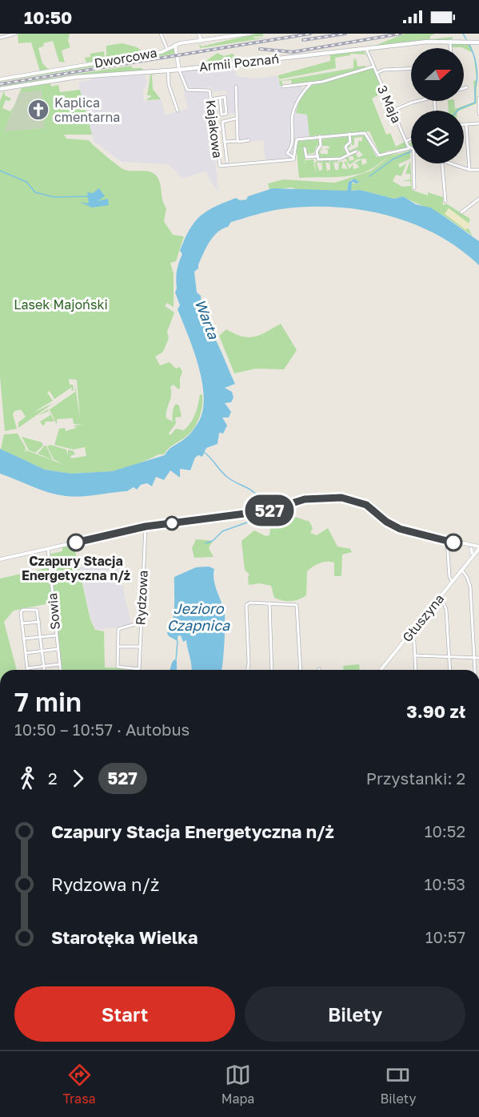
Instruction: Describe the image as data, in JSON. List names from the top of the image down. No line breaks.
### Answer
{"streets":{"main road":["Armii Poznań"],"street":["Dworcowa","3 Maja","Kajakowa","Rydzowa","Sowia","Głuszyna"]},"crossings":[["Armii Poznań","3 Maja"],["Armii Poznań","Kajakowa"]],"water":["Warta","Jezioro Czapnica"],"parks":["Lasek Majoński"],"places":{"church":["Kaplica cmentarna"],"other":["Czapury Stacja Energetyczna n/ż"]},"lines":["bus line 527"],"north":"right","page":{"status":"10:50","on_map":"527","heading":["7 min","10:50 – 10:57 · Autobus","3.90 zł"],"legs":["2","527","Przystanki: 2"],"list":[{"name":"Czapury Stacja Energetyczna n/ż","value":"10:52"},{"name":"Rydzowa n/ż","value":"10:53"},{"name":"Starołęka Wielka","value":"10:57"}],"buttons":["Start","Bilety"],"tabs":["Trasa","Mapa","Bilety"]}}
